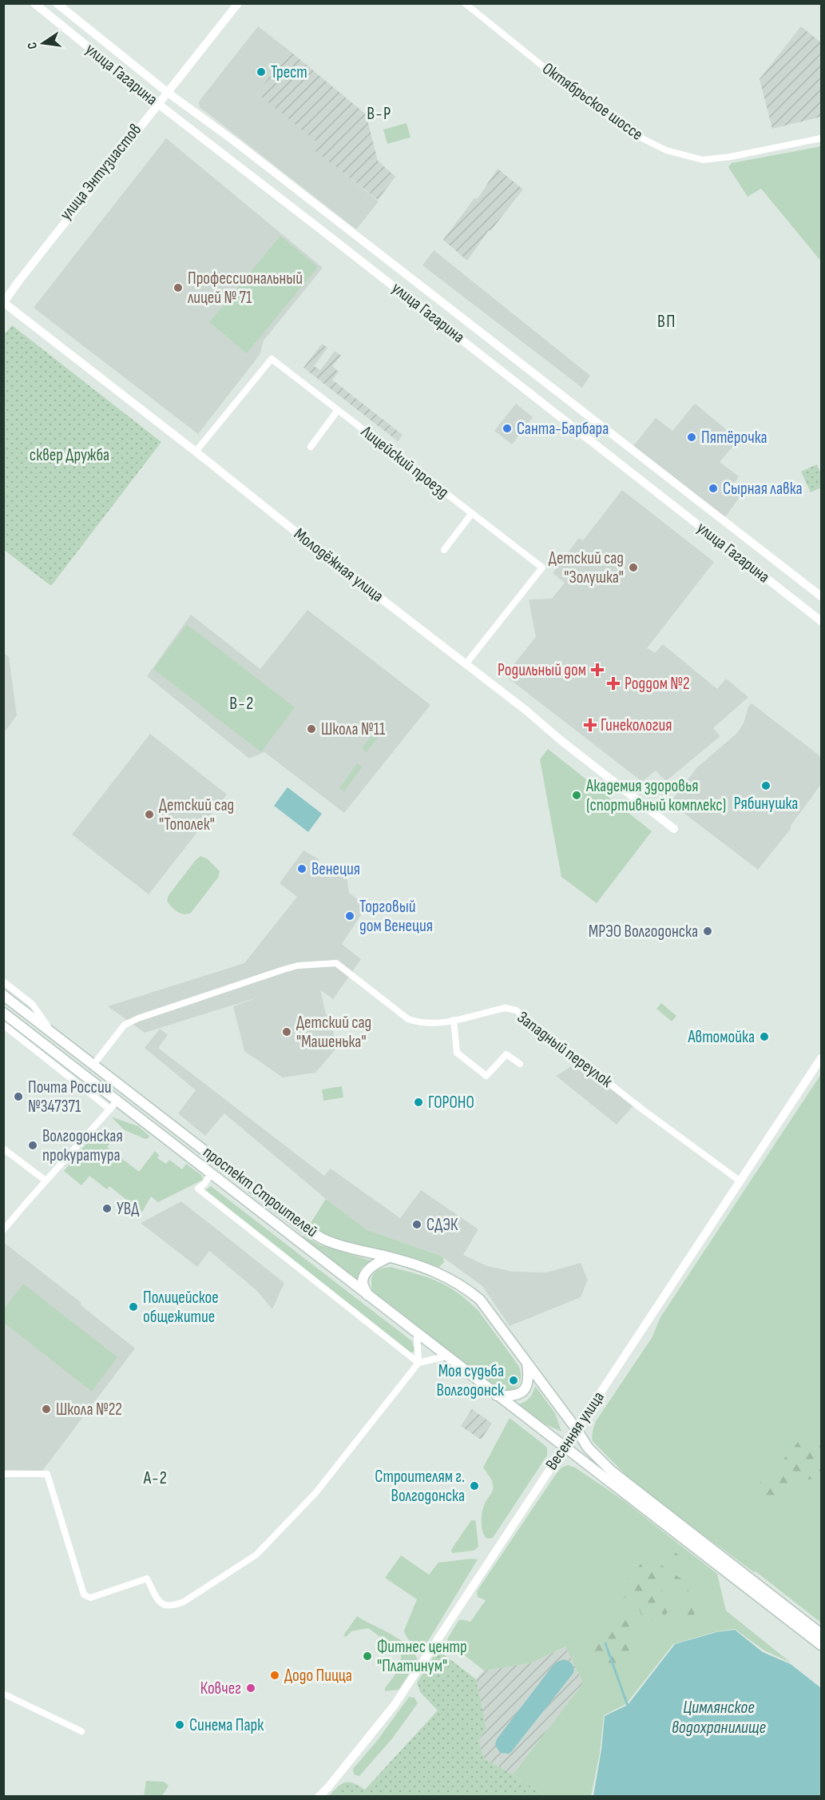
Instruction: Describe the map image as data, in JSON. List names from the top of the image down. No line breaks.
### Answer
{"streets":{"main road":["проспект Строителей"],"street":["улица Гагарина","Октябрьское шоссе","улица Энтузиастов","Лицейский проезд","Молодёжная улица","Западный переулок","Весенняя улица"]},"crossings":[["улица Гагарина","улица Энтузиастов"],["Лицейский проезд","Молодёжная улица"],["Западный переулок","проспект Строителей"],["Западный переулок","Весенняя улица"],["проспект Строителей","Весенняя улица"]],"districts":["В-Р","ВП","В-2","А-2"],"water":["Цимлянское водохранилище"],"parks":["сквер Дружба"],"places":{"other":["Трест","Профессиональный лицей № 71","Санта-Барбара","Пятёрочка","Сырная лавка","Детский сад \"Золушка\"","Школа №11","Рябинушка","Академия здоровья (спортивный комплекс)","Детский сад \"Тополек\"","Венеция","Торговый дом Венеция","МРЭО Волгодонска","Детский сад \"Машенька\"","Автомойка","Почта России №347371","ГОРОНО","Волгодонская прокуратура","УВД","СДЭК","Полицейское общежитие","Моя судьба Волгодонск","Школа №22","Строителям г. Волгодонска","Фитнес центр \"Платинум\"","Додо Пицца","Ковчег","Синема Парк"],"health":["Родильный дом","Роддом №2","Гинекология"]},"north":"left"}
